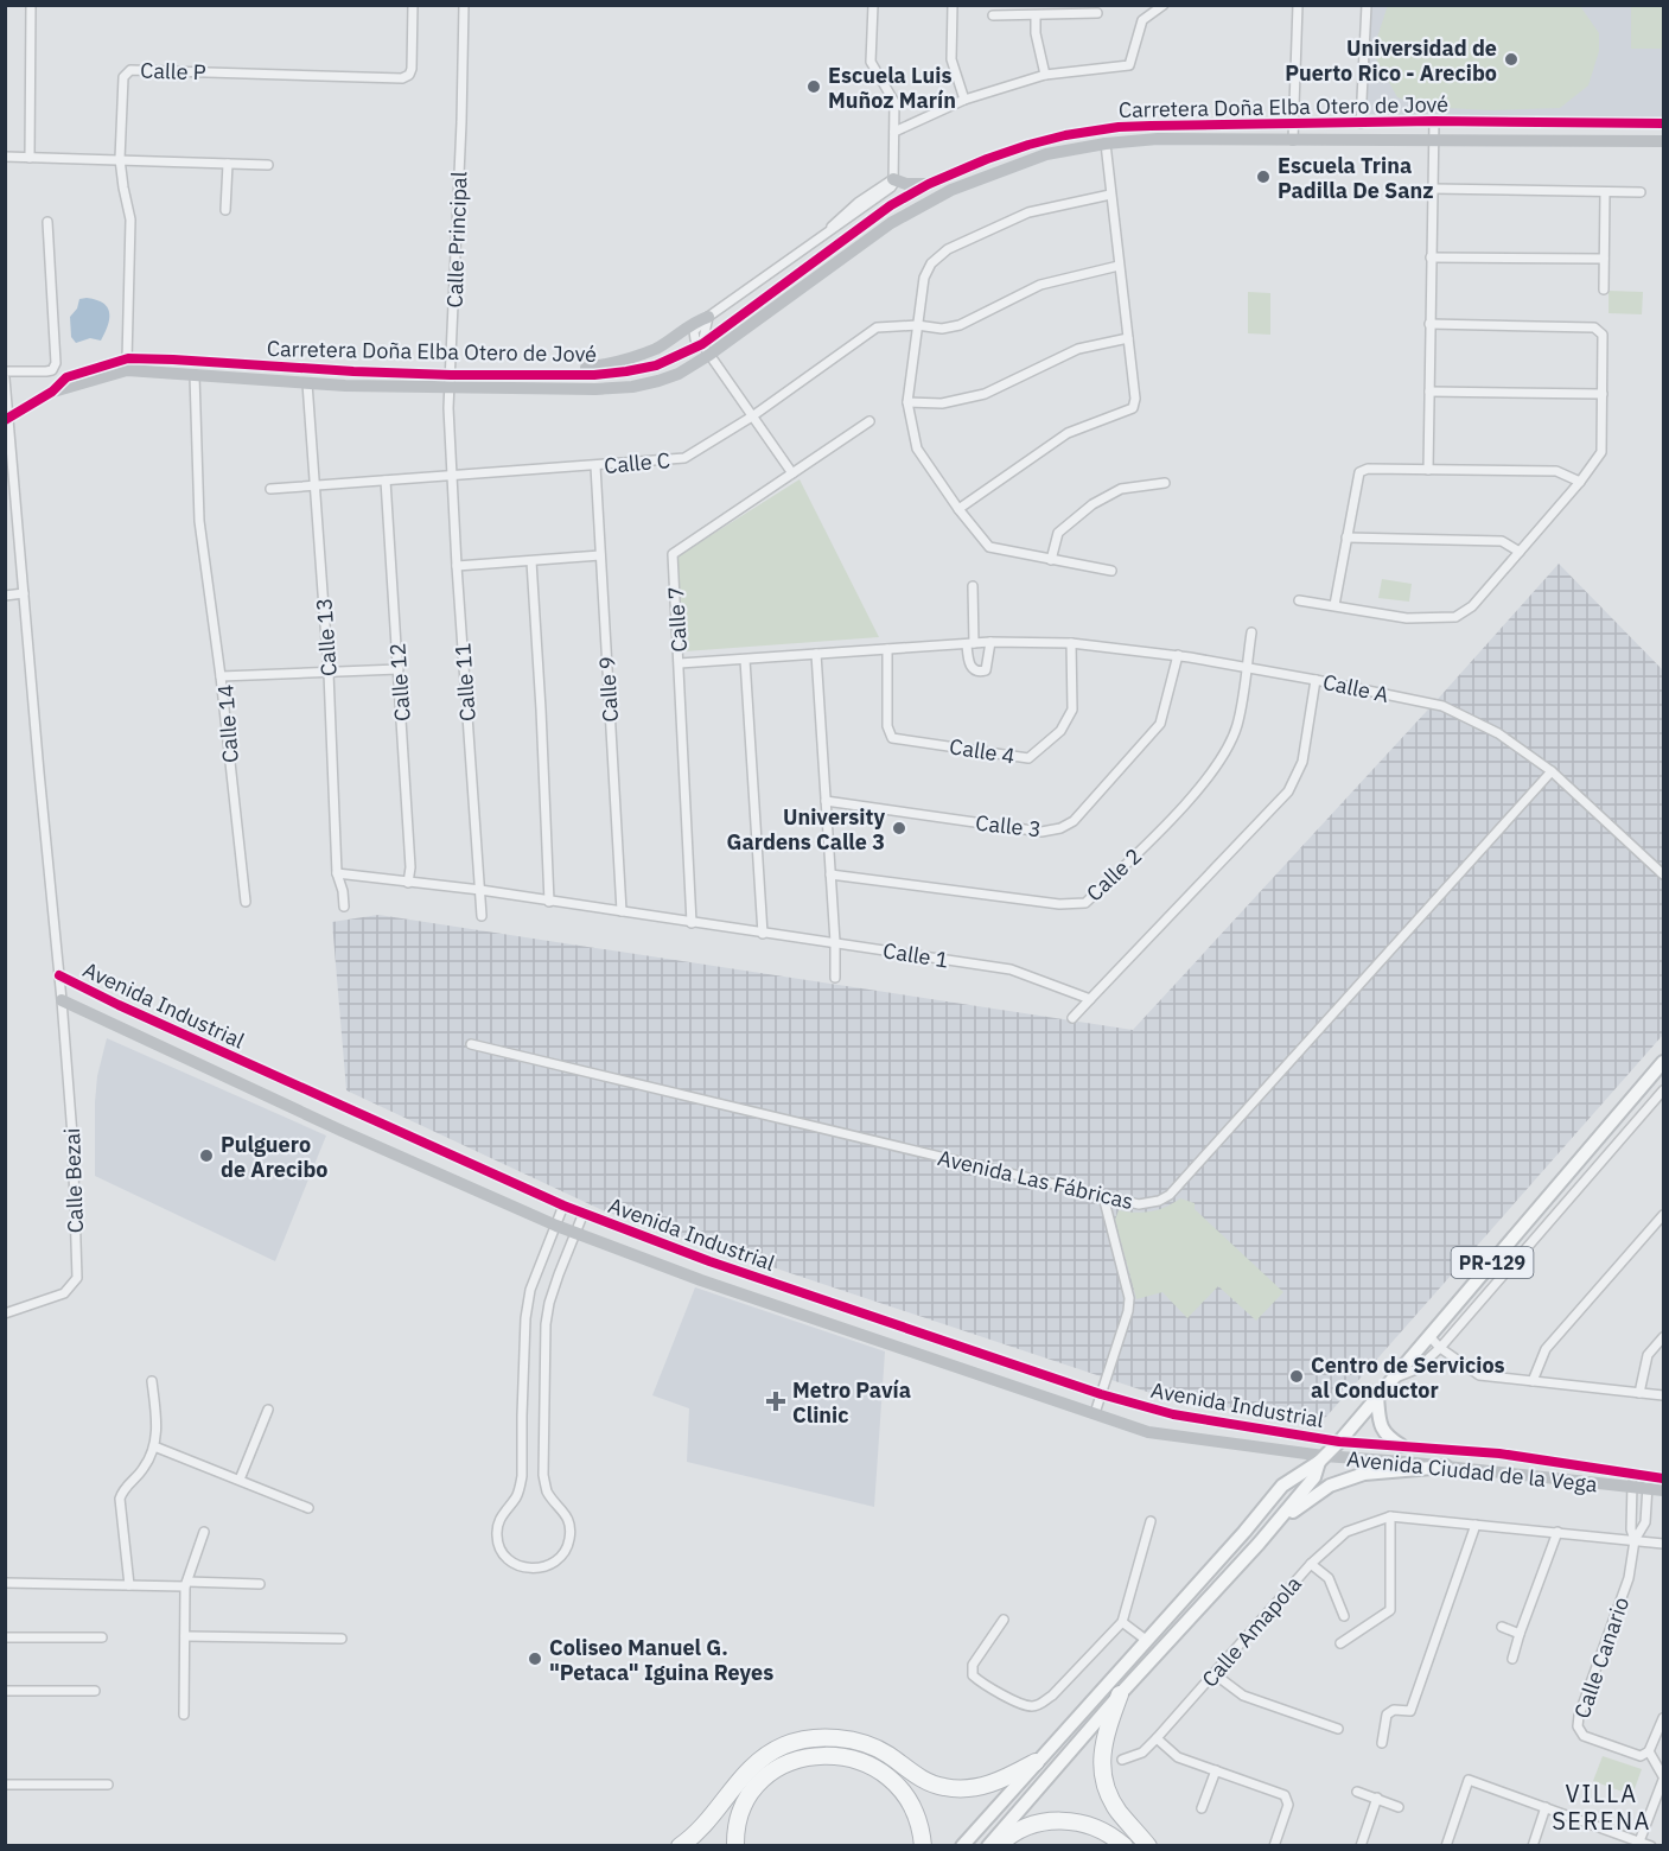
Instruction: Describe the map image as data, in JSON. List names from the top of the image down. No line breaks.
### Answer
{"streets":{"main road":["PR-129"],"street":["Calle P","Carretera Doña Elba Otero de Jové","Calle Principal","Calle C","Calle 7","Calle 13","Calle 12","Calle 11","Calle A","Calle 9","Calle 14","Calle 4","Calle 3","Calle 2","Calle 1","Avenida Industrial","Avenida Las Fábricas","Calle Bezai","Avenida Ciudad de la Vega","Calle Amapola","Calle Canario"]},"crossings":[["Calle P","Carretera Doña Elba Otero de Jové"],["Carretera Doña Elba Otero de Jové","Calle Principal"],["Carretera Doña Elba Otero de Jové","Calle 13"],["Carretera Doña Elba Otero de Jové","Calle Bezai"],["Calle Principal","Calle C"],["Calle Principal","Calle 11"],["Calle C","Calle 13"],["Calle C","Calle 12"],["Calle C","Calle 11"],["Calle C","Calle 9"],["Calle 7","Calle A"],["Calle 7","Calle 1"],["Calle 13","Calle 14"],["Calle 13","Calle 1"],["Calle 12","Calle 14"],["Calle 12","Calle 1"],["Calle 11","Calle 1"],["Calle A","Calle 4"],["Calle A","Calle 3"],["Calle A","Calle 2"],["Calle A","Avenida Las Fábricas"],["Calle 9","Calle 1"],["Avenida Industrial","Calle Bezai"],["Avenida Industrial","PR-129"],["Avenida Industrial","Avenida Ciudad de la Vega"],["PR-129","Avenida Ciudad de la Vega"],["Avenida Ciudad de la Vega","Calle Canario"],["Calle Amapola","Calle Canario"]],"districts":["VILLA SERENA"],"places":{"other":["Universidad de Puerto Rico - Arecibo","Escuela Luis Muñoz Marín","Escuela Trina Padilla De Sanz","University Gardens Calle 3","Pulguero de Arecibo","Centro de Servicios al Conductor","Coliseo Manuel G. \"Petaca\" Iguina Reyes"],"health":["Metro Pavía Clinic"]}}
